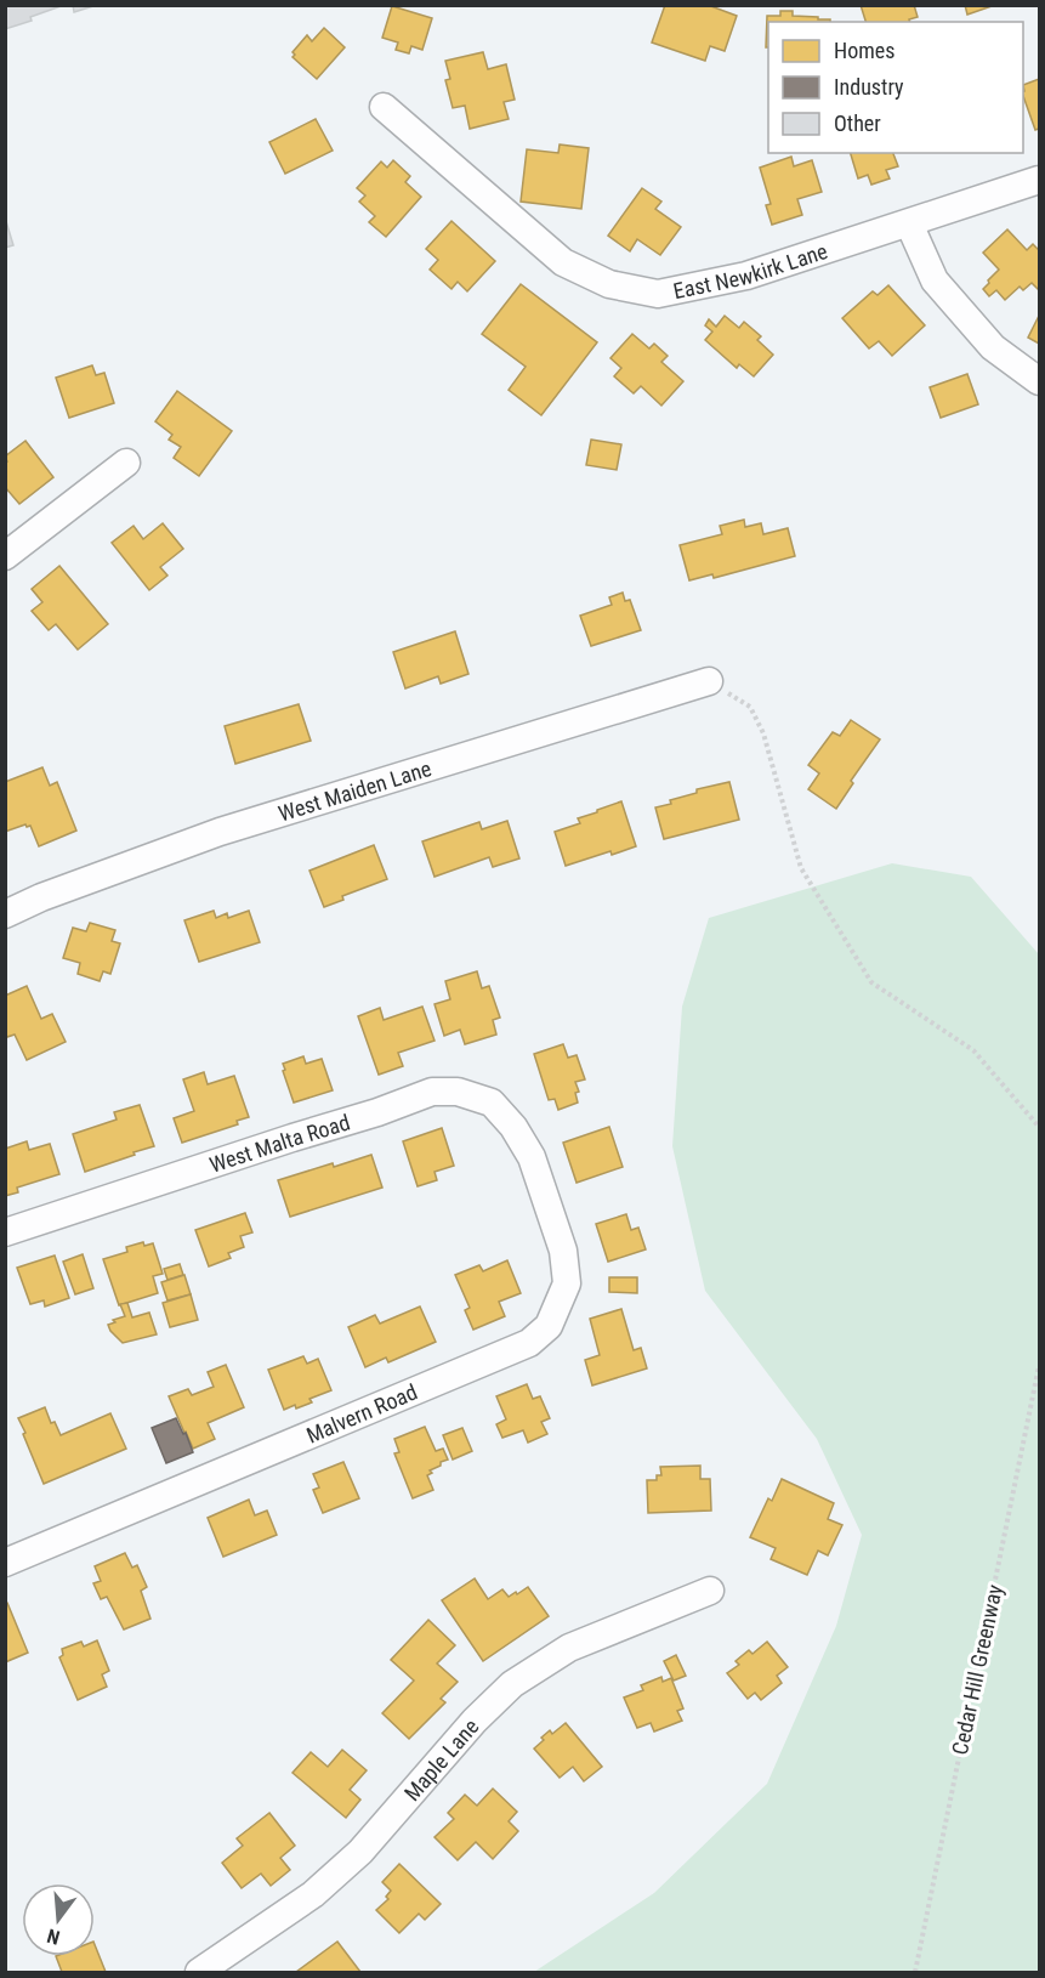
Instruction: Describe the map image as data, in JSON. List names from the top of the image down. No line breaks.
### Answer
{"streets":{"street":["East Newkirk Lane","West Maiden Lane","West Malta Road","Malvern Road","Maple Lane"],"path":["Cedar Hill Greenway"]},"crossings":[["West Malta Road","Malvern Road"]],"legend":["Homes","Industry","Other"],"north":"bottom"}
